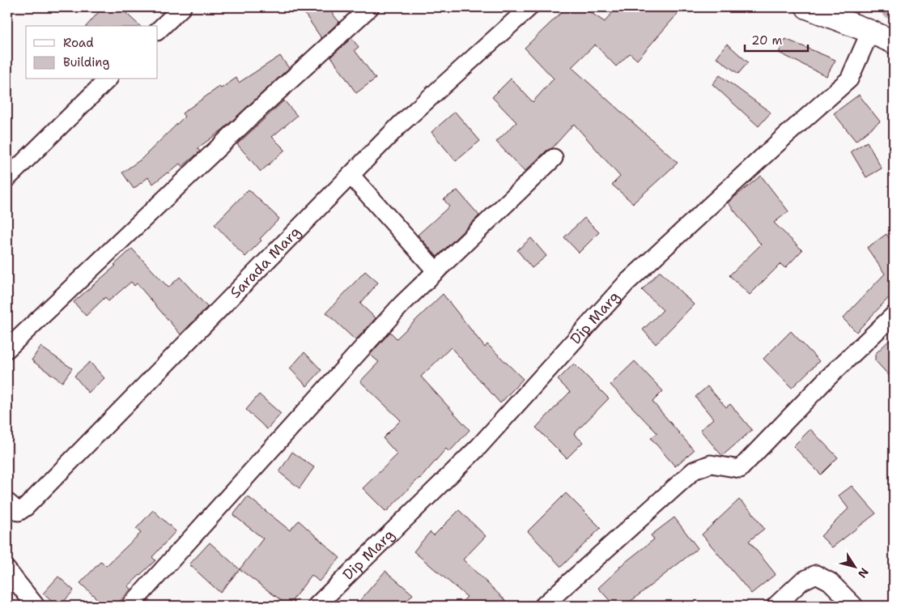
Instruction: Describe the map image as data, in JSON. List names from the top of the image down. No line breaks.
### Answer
{"streets":{"street":["Sarada Marg","Dip Marg"]},"legend":["Road","Building"],"scale_bar":"20 m","north":"bottom right"}
